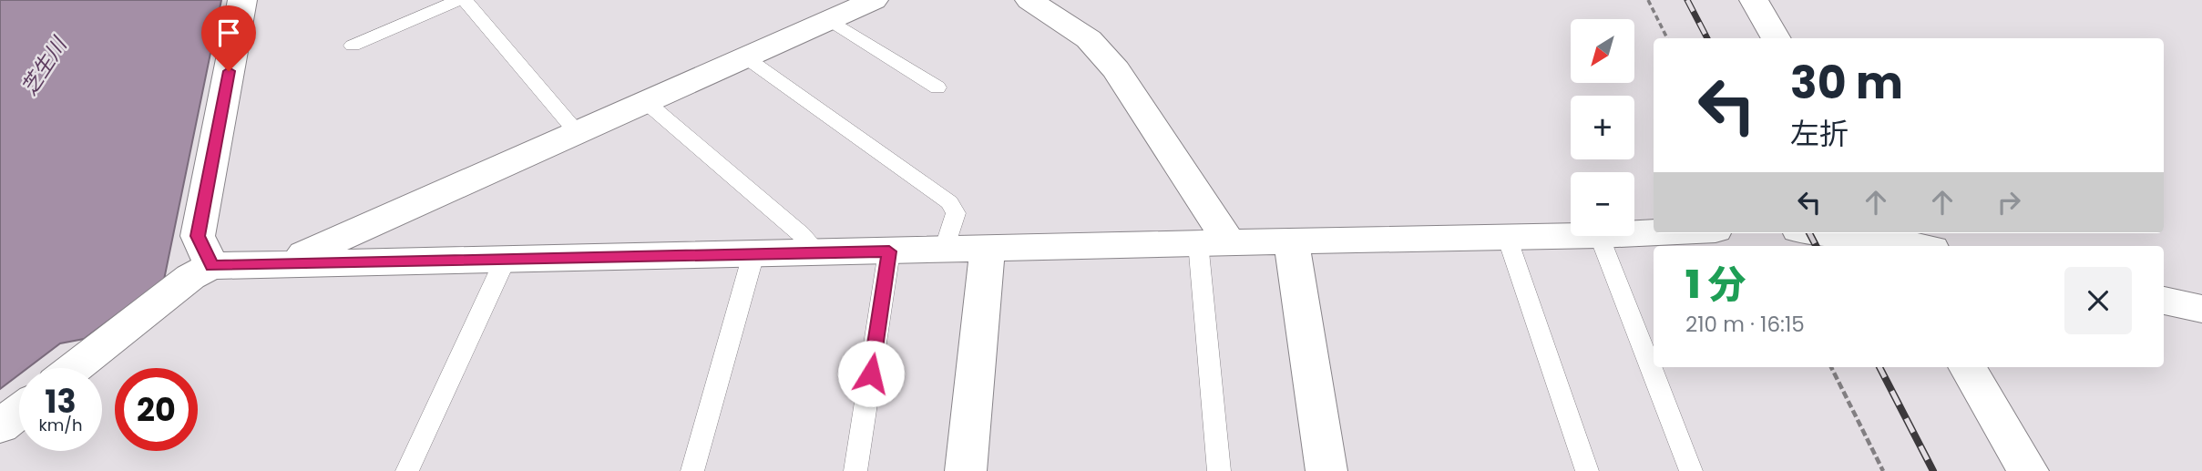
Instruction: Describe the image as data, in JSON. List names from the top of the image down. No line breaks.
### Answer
{"water":["芝生川"],"north":"bottom left","page":{"map_buttons":["+","−"],"turn":["30 m","左折"],"heading":["1 分","210 m · 16:15"],"speed":"13 km/h","limit":"20"}}
